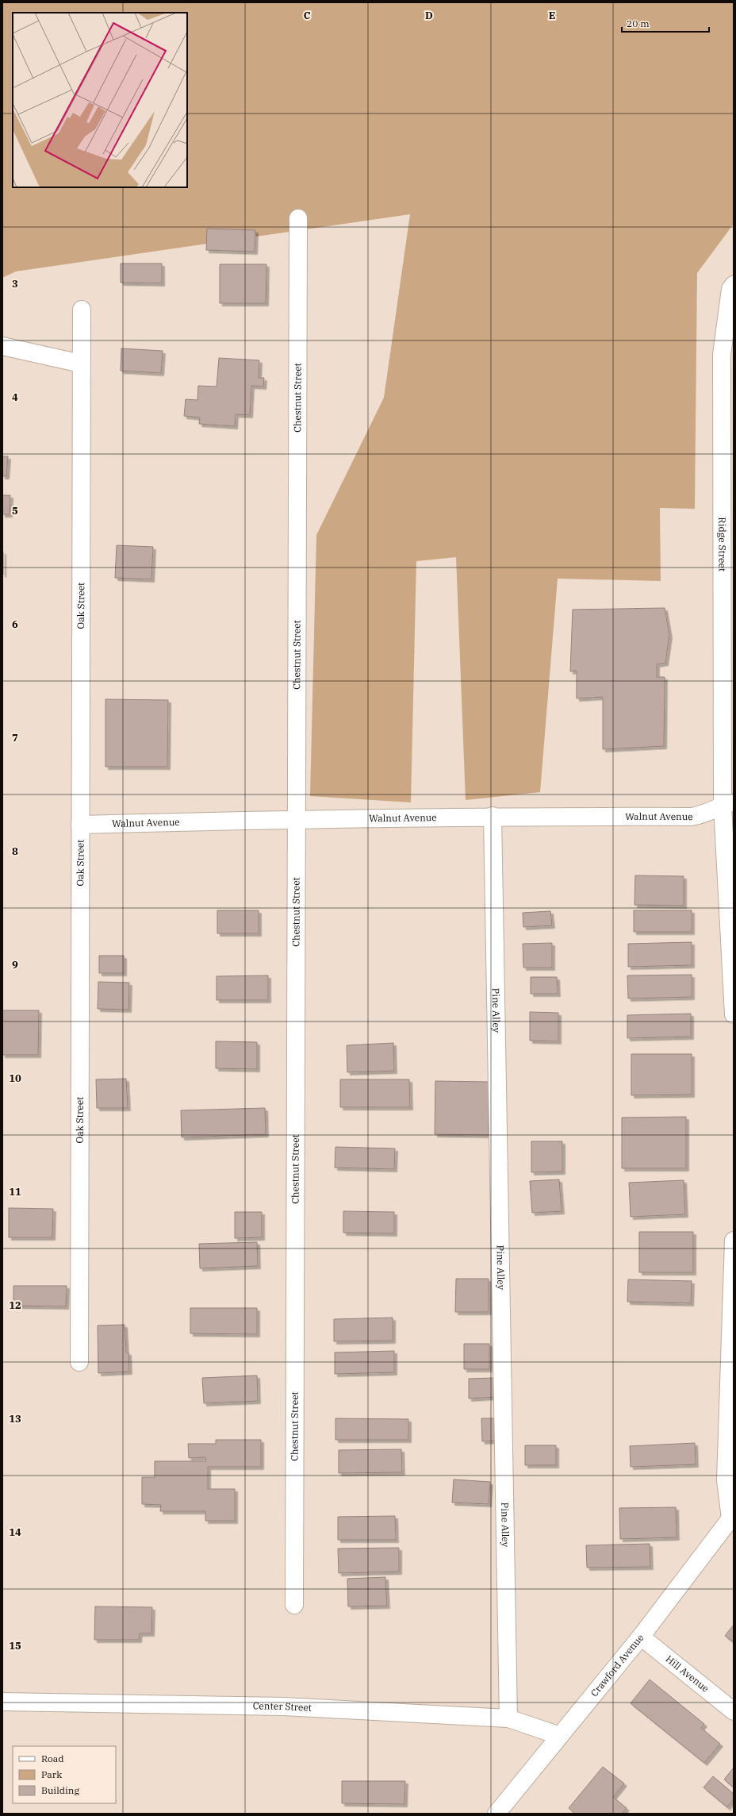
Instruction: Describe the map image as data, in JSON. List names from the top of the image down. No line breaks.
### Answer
{"streets":{"street":["Chestnut Street","Ridge Street","Oak Street","Walnut Avenue","Pine Alley","Crawford Avenue","Hill Avenue","Center Street"]},"crossings":[["Chestnut Street","Walnut Avenue"],["Ridge Street","Walnut Avenue"],["Oak Street","Walnut Avenue"],["Walnut Avenue","Pine Alley"],["Pine Alley","Center Street"],["Crawford Avenue","Hill Avenue"],["Crawford Avenue","Center Street"]],"legend":["Road","Park","Building"],"scale_bar":"20 m","grid":{"columns":["C","D","E"],"rows":["3","4","5","6","7","8","9","10","11","12","13","14","15"]}}
